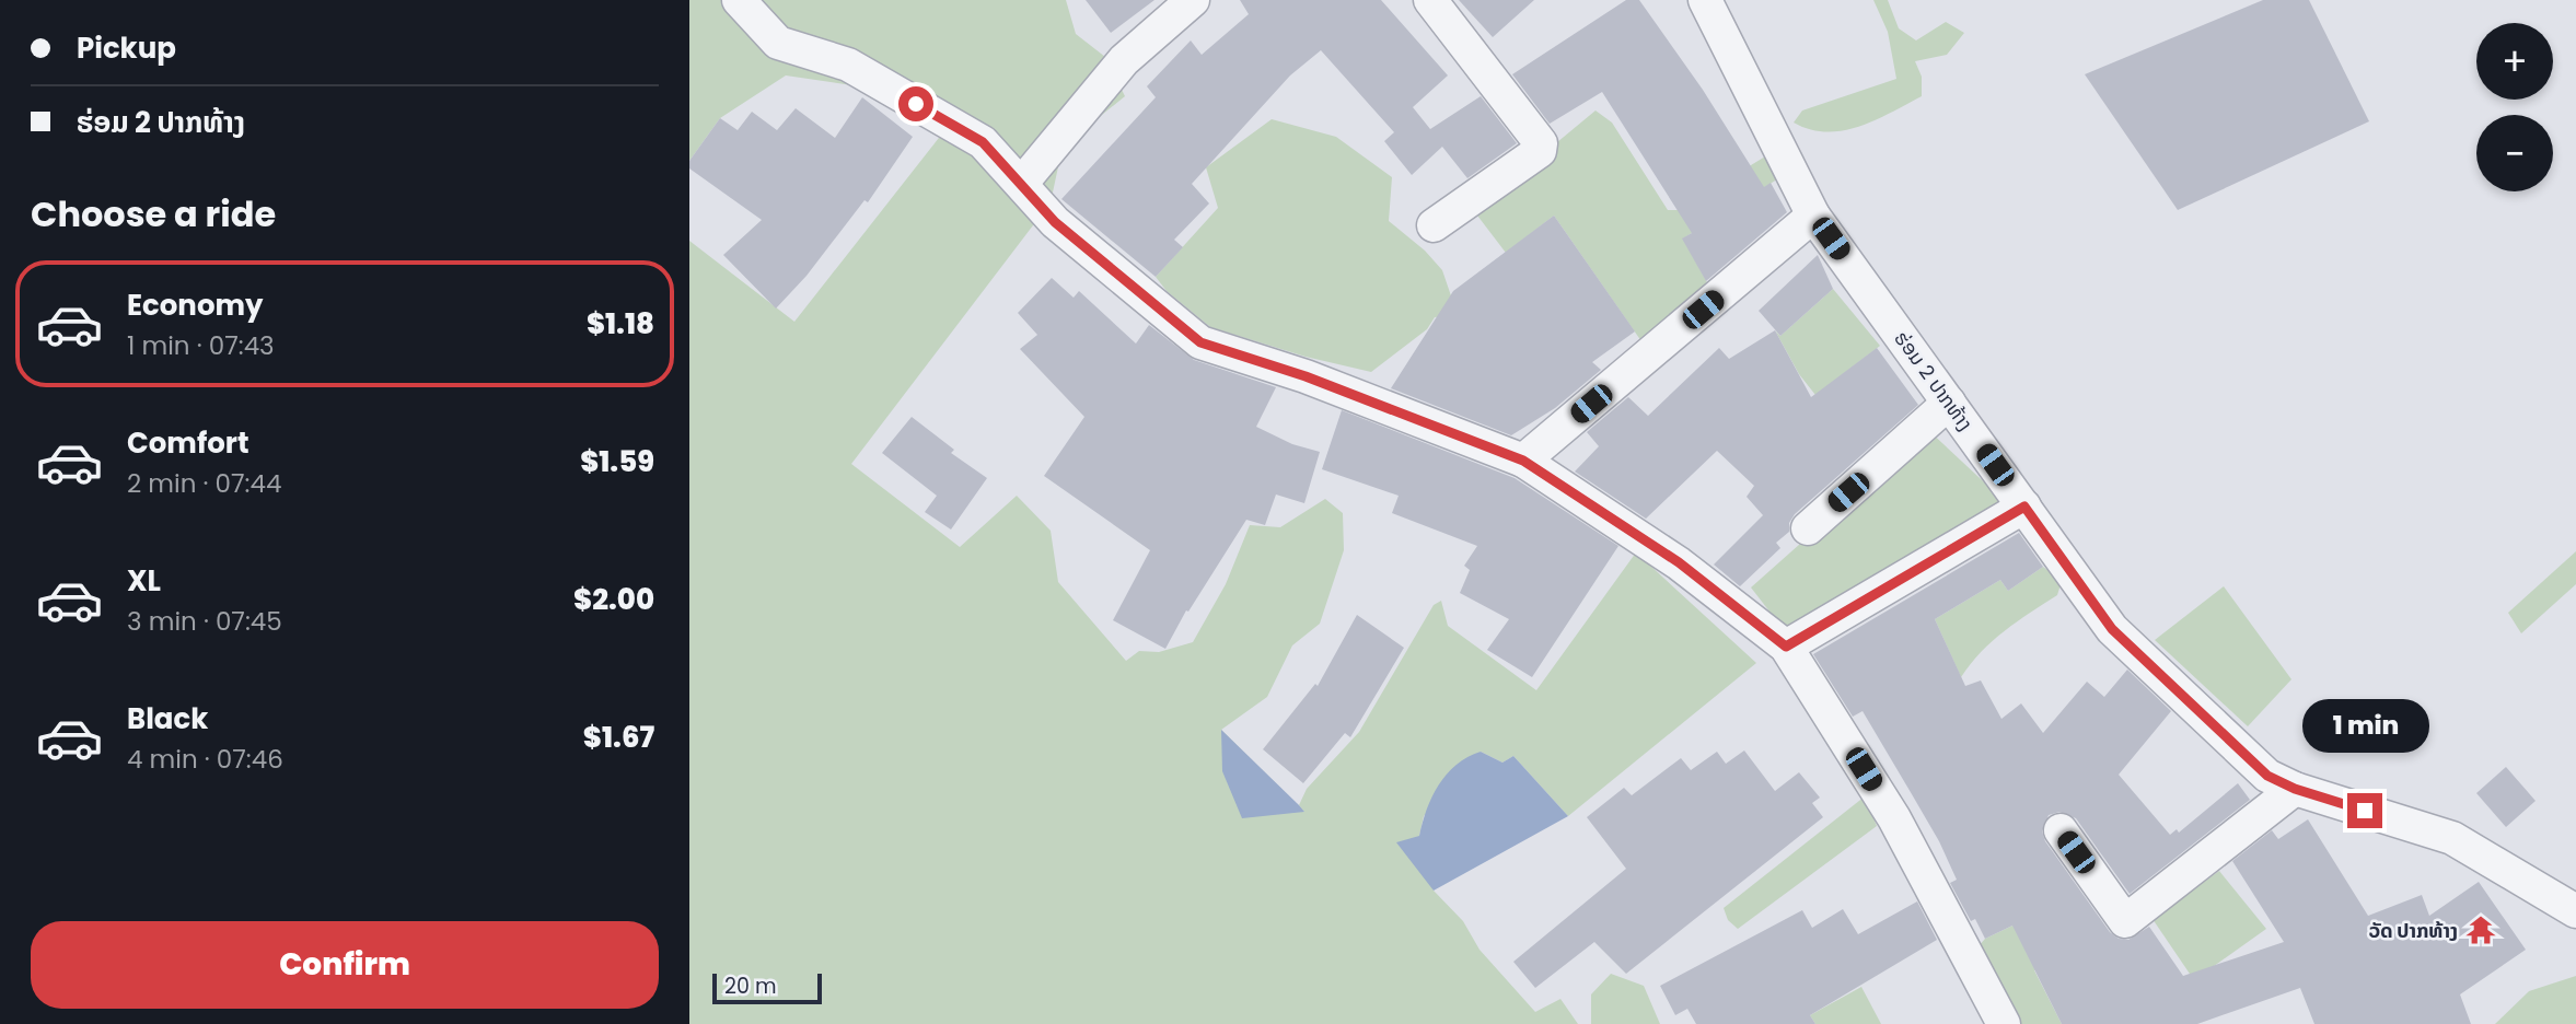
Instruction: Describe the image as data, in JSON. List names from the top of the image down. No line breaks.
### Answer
{"streets":{"street":["ຮ່ອມ 2 ປາກທ້າງ"]},"places":{"temple":["ວັດ ປາກທ້າງ"]},"scale_bar":"20 m","page":{"banner":["Pickup","ຮ່ອມ 2 ປາກທ້າງ"],"map_buttons":["+","−"],"heading":"Choose a ride","list":[{"name":"Economy","note":"1 min · 07:43","value":"$1.18"},{"name":"Comfort","note":"2 min · 07:44","value":"$1.59"},{"name":"XL","note":"3 min · 07:45","value":"$2.00"},{"name":"Black","note":"4 min · 07:46","value":"$1.67"}],"bubble":"1 min","buttons":"Confirm","scale":"20 m"}}
